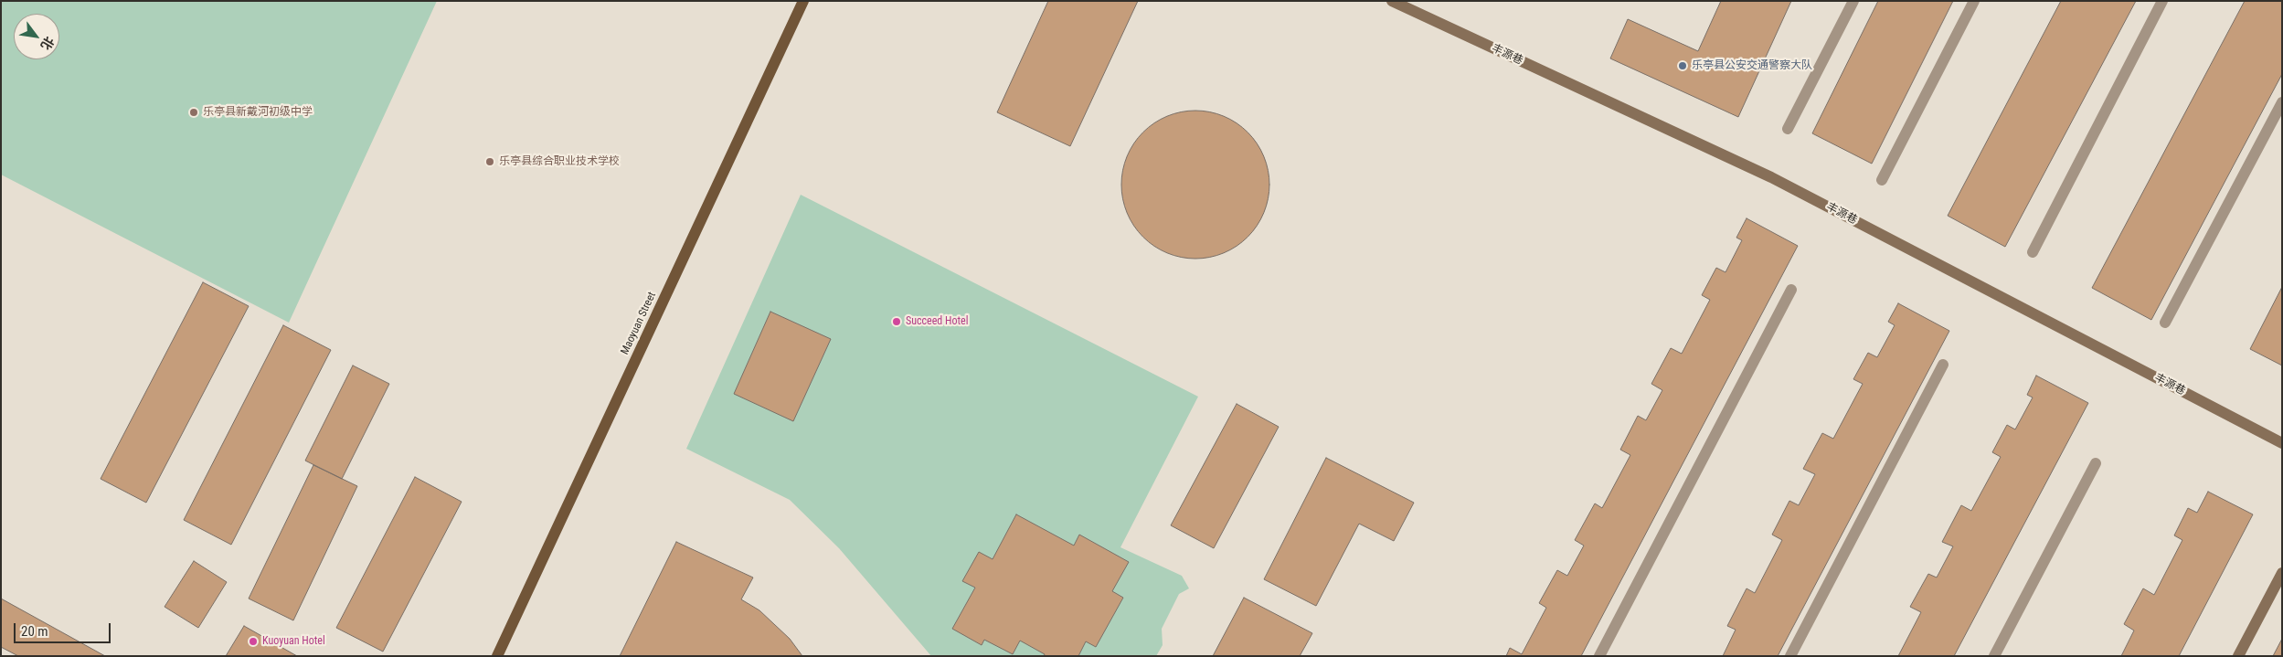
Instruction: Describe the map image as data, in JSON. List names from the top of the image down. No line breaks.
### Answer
{"streets":{"main road":["Maoyuan Street"],"street":["丰源巷"]},"places":["乐亭县公安交通警察大队","乐亭县新戴河初级中学","乐亭县综合职业技术学校","Succeed Hotel","Kuoyuan Hotel"],"scale_bar":"20 m","north":"bottom right"}
